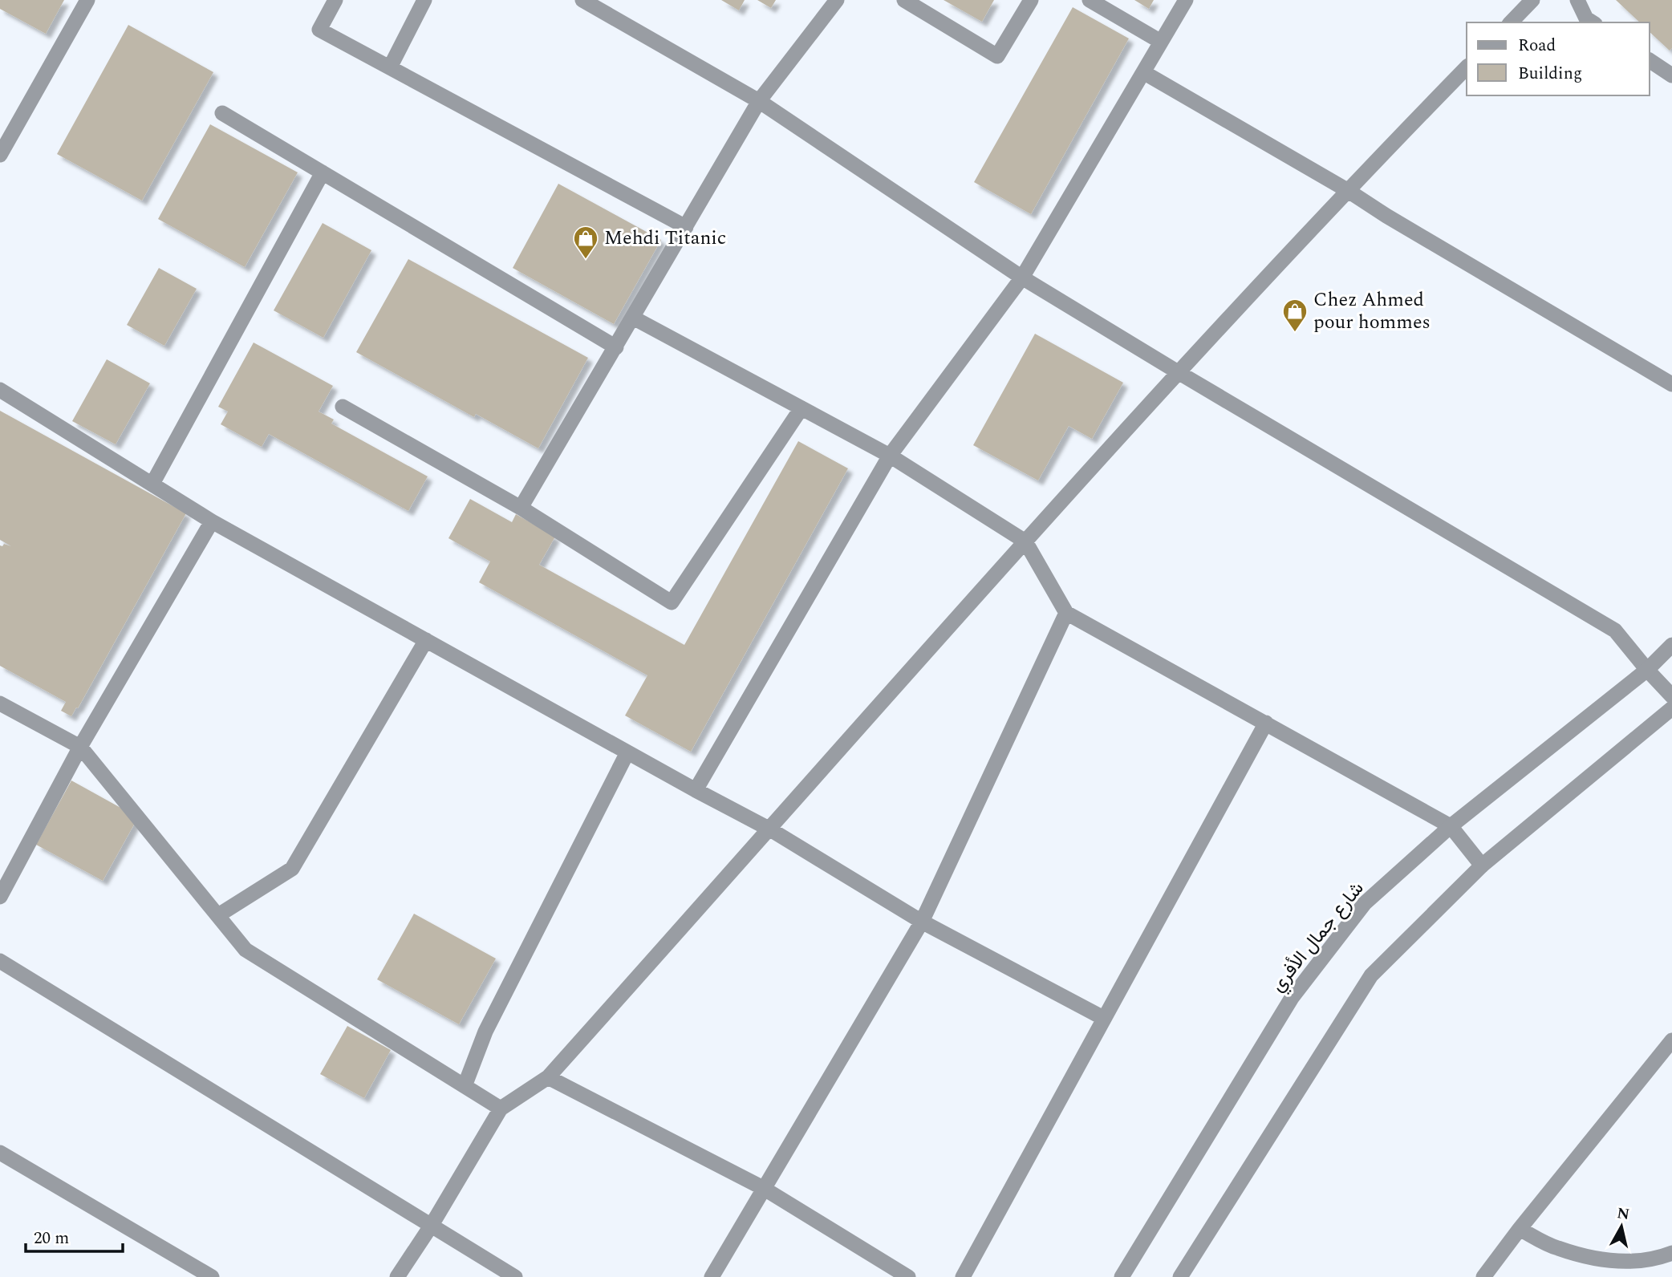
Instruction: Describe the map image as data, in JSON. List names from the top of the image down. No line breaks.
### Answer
{"streets":{"street":["شارع جمال الأفري"]},"places":{"shop":["Mehdi Titanic","Chez Ahmed pour hommes"]},"legend":["Road","Building"],"scale_bar":"20 m","north":"top"}
